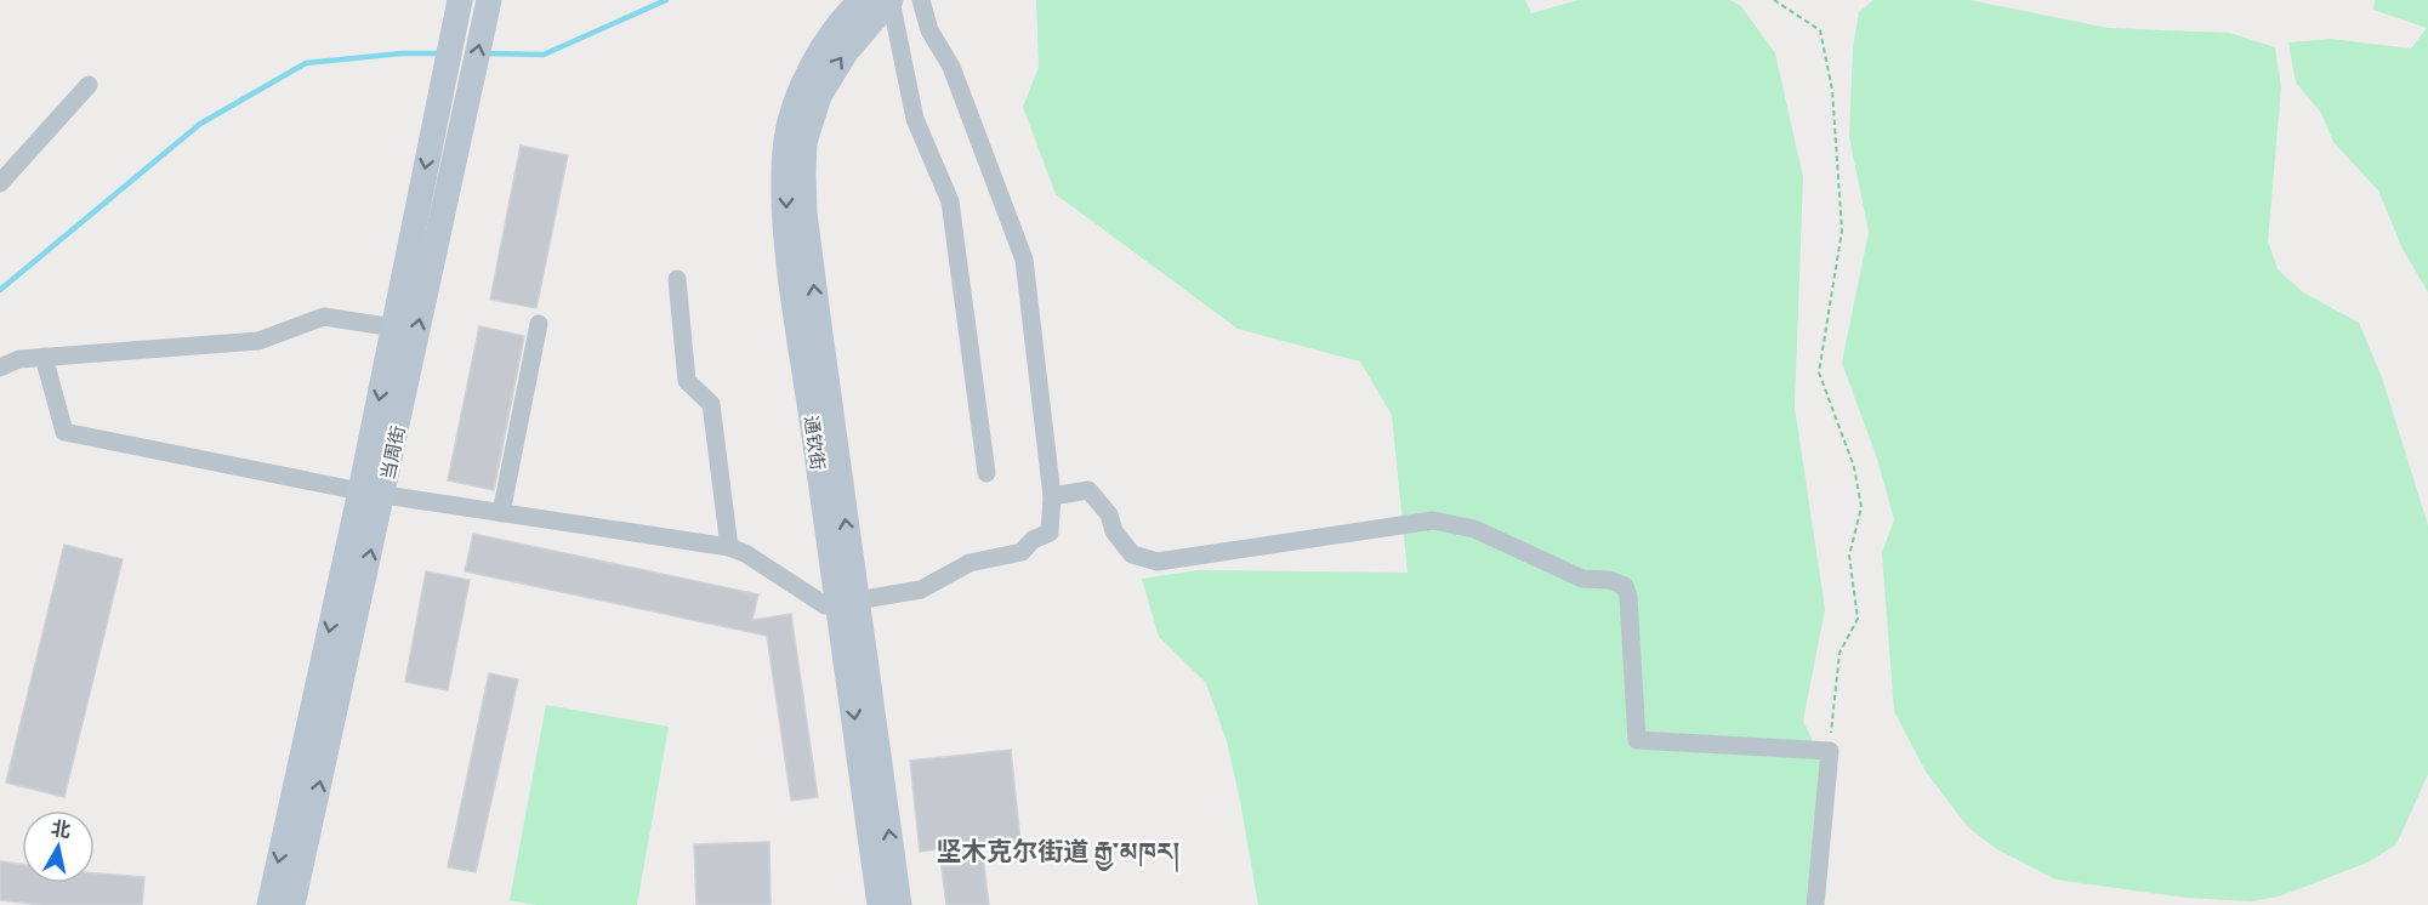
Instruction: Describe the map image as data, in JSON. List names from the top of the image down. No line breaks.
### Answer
{"streets":{"main road":["通钦街","当周街"]},"districts":["坚木克尔街道 རྒྱ་མཁར།"],"north":"top"}
